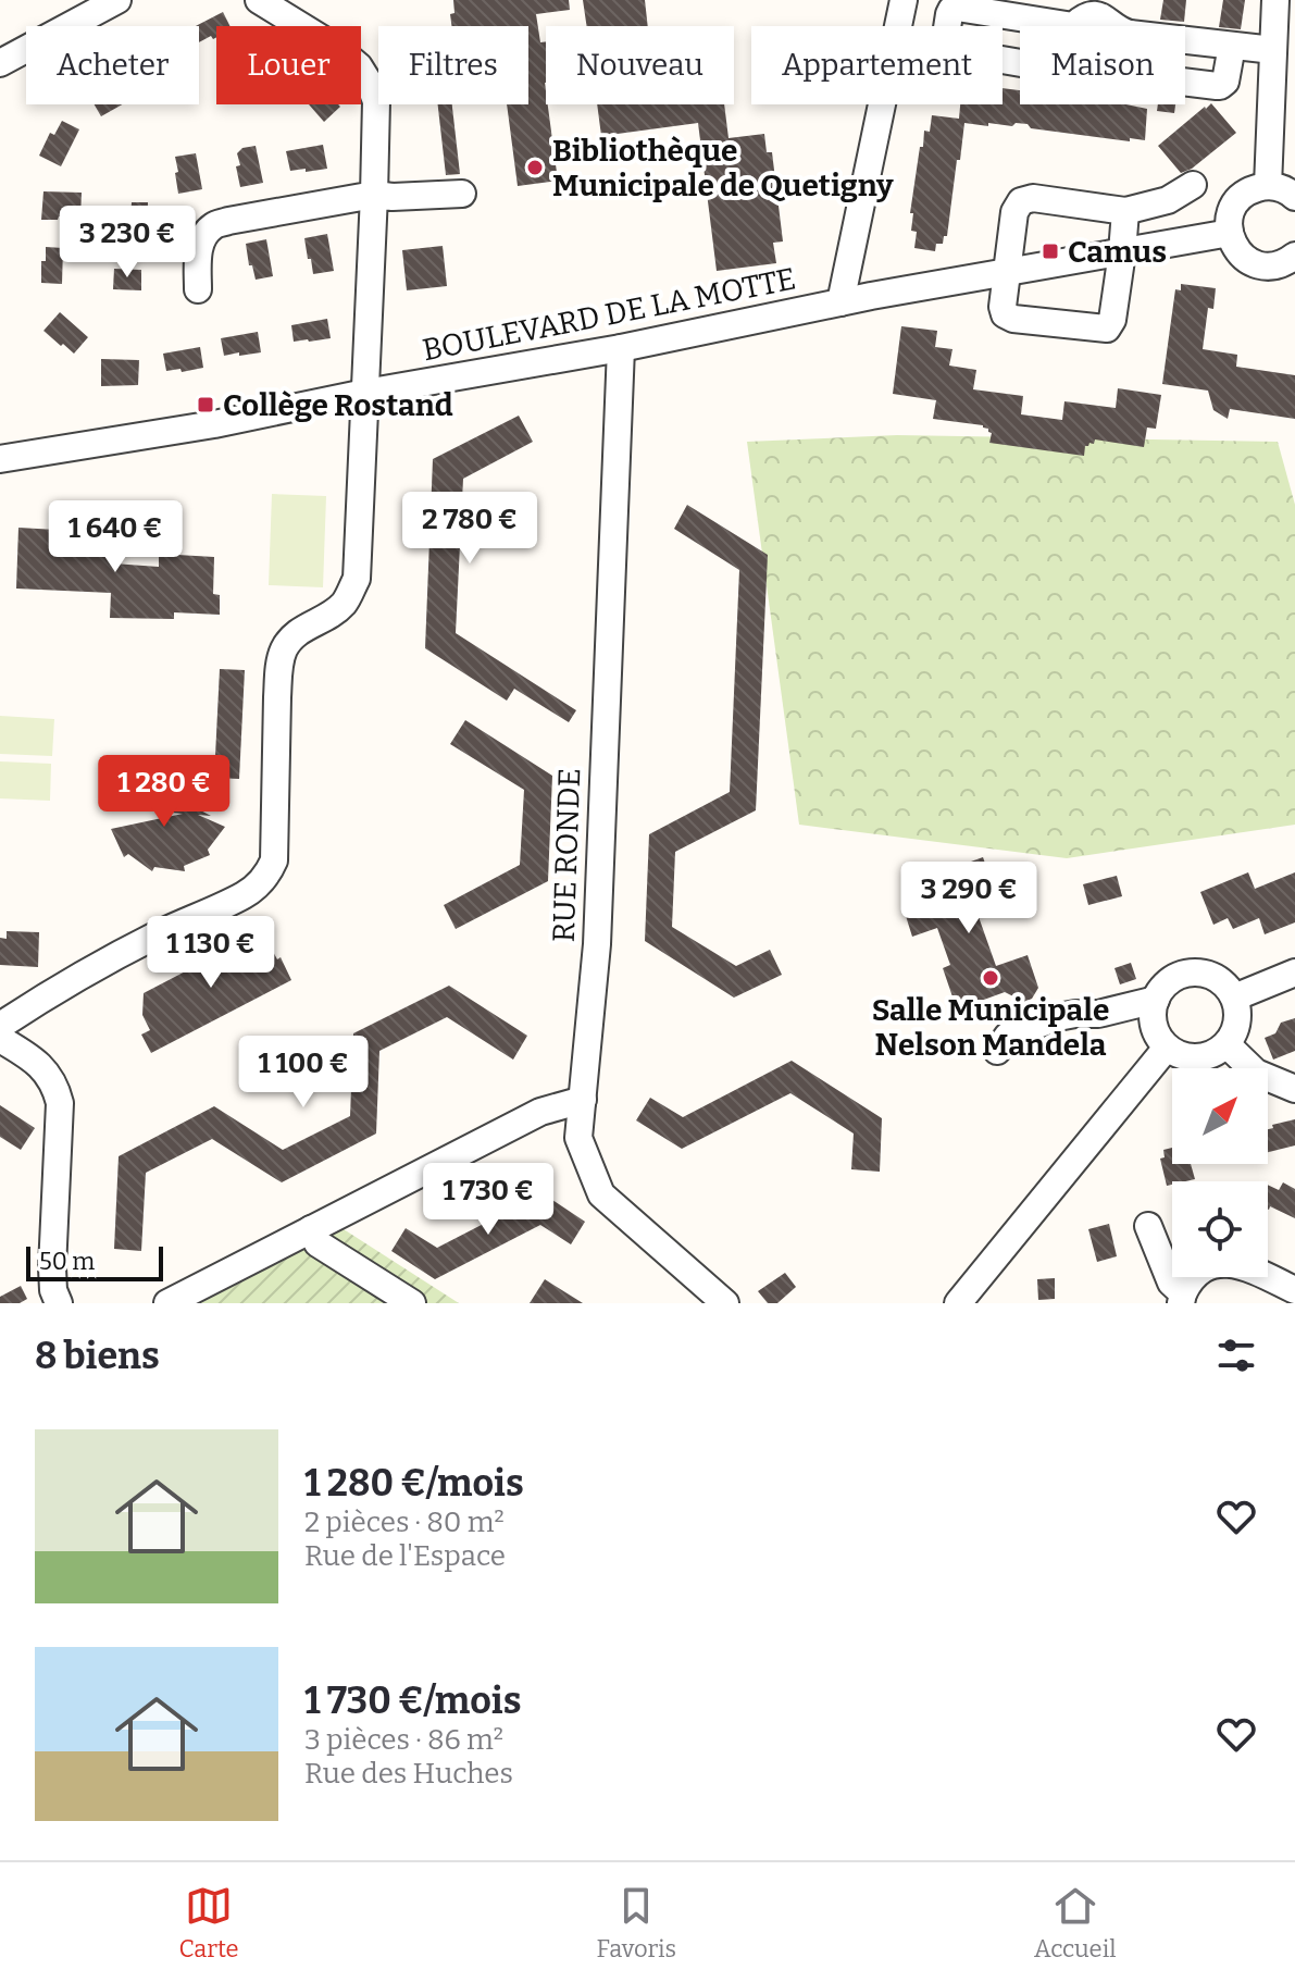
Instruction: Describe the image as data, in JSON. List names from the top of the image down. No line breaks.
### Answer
{"streets":{"street":["BOULEVARD DE LA MOTTE","RUE RONDE"]},"crossings":[["BOULEVARD DE LA MOTTE","RUE RONDE"]],"places":{"other":["Bibliothèque Municipale de Quetigny","Salle Municipale Nelson Mandela"],"transit":["Camus","Collège Rostand"]},"scale_bar":"50 m","north":"top right","page":{"chip":["Acheter","Louer","Filtres","Nouveau","Appartement","Maison"],"price":["3 230 €","2 780 €","1 640 €","1 280 €","3 290 €","1 130 €","1 100 €","1 730 €"],"scale":"50 m","heading":"8 biens","list":[{"name":"1 280 €/mois","note":"2 pièces · 80 m² · Rue de l'Espace"},{"name":"1 730 €/mois","note":"3 pièces · 86 m² · Rue des Huches"}],"tabs":["Carte","Favoris","Accueil"]}}
